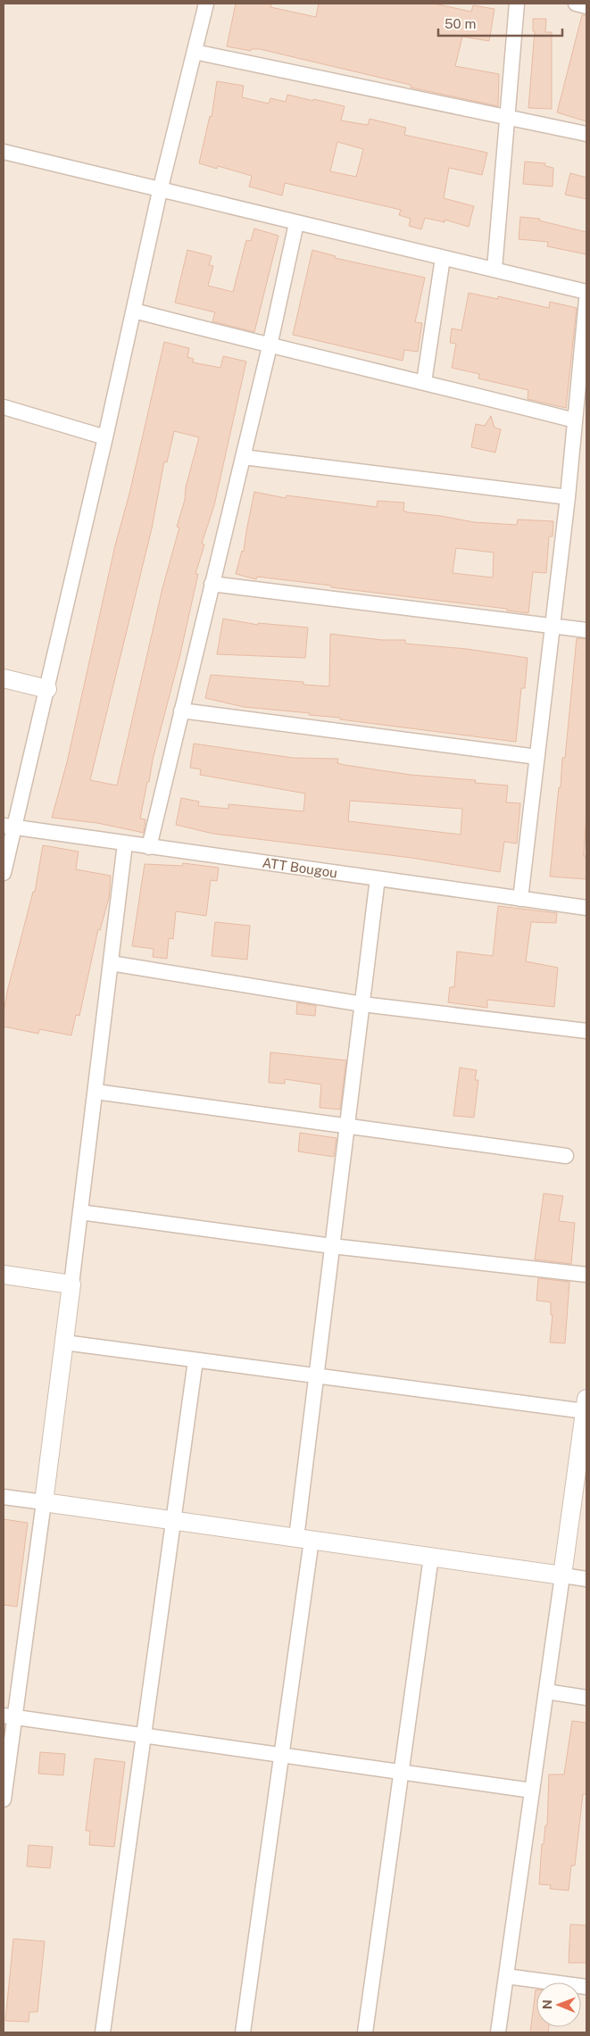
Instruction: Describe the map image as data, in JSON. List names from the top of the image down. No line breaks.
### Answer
{"streets":{"street":["ATT Bougou"]},"scale_bar":"50 m","north":"left"}
